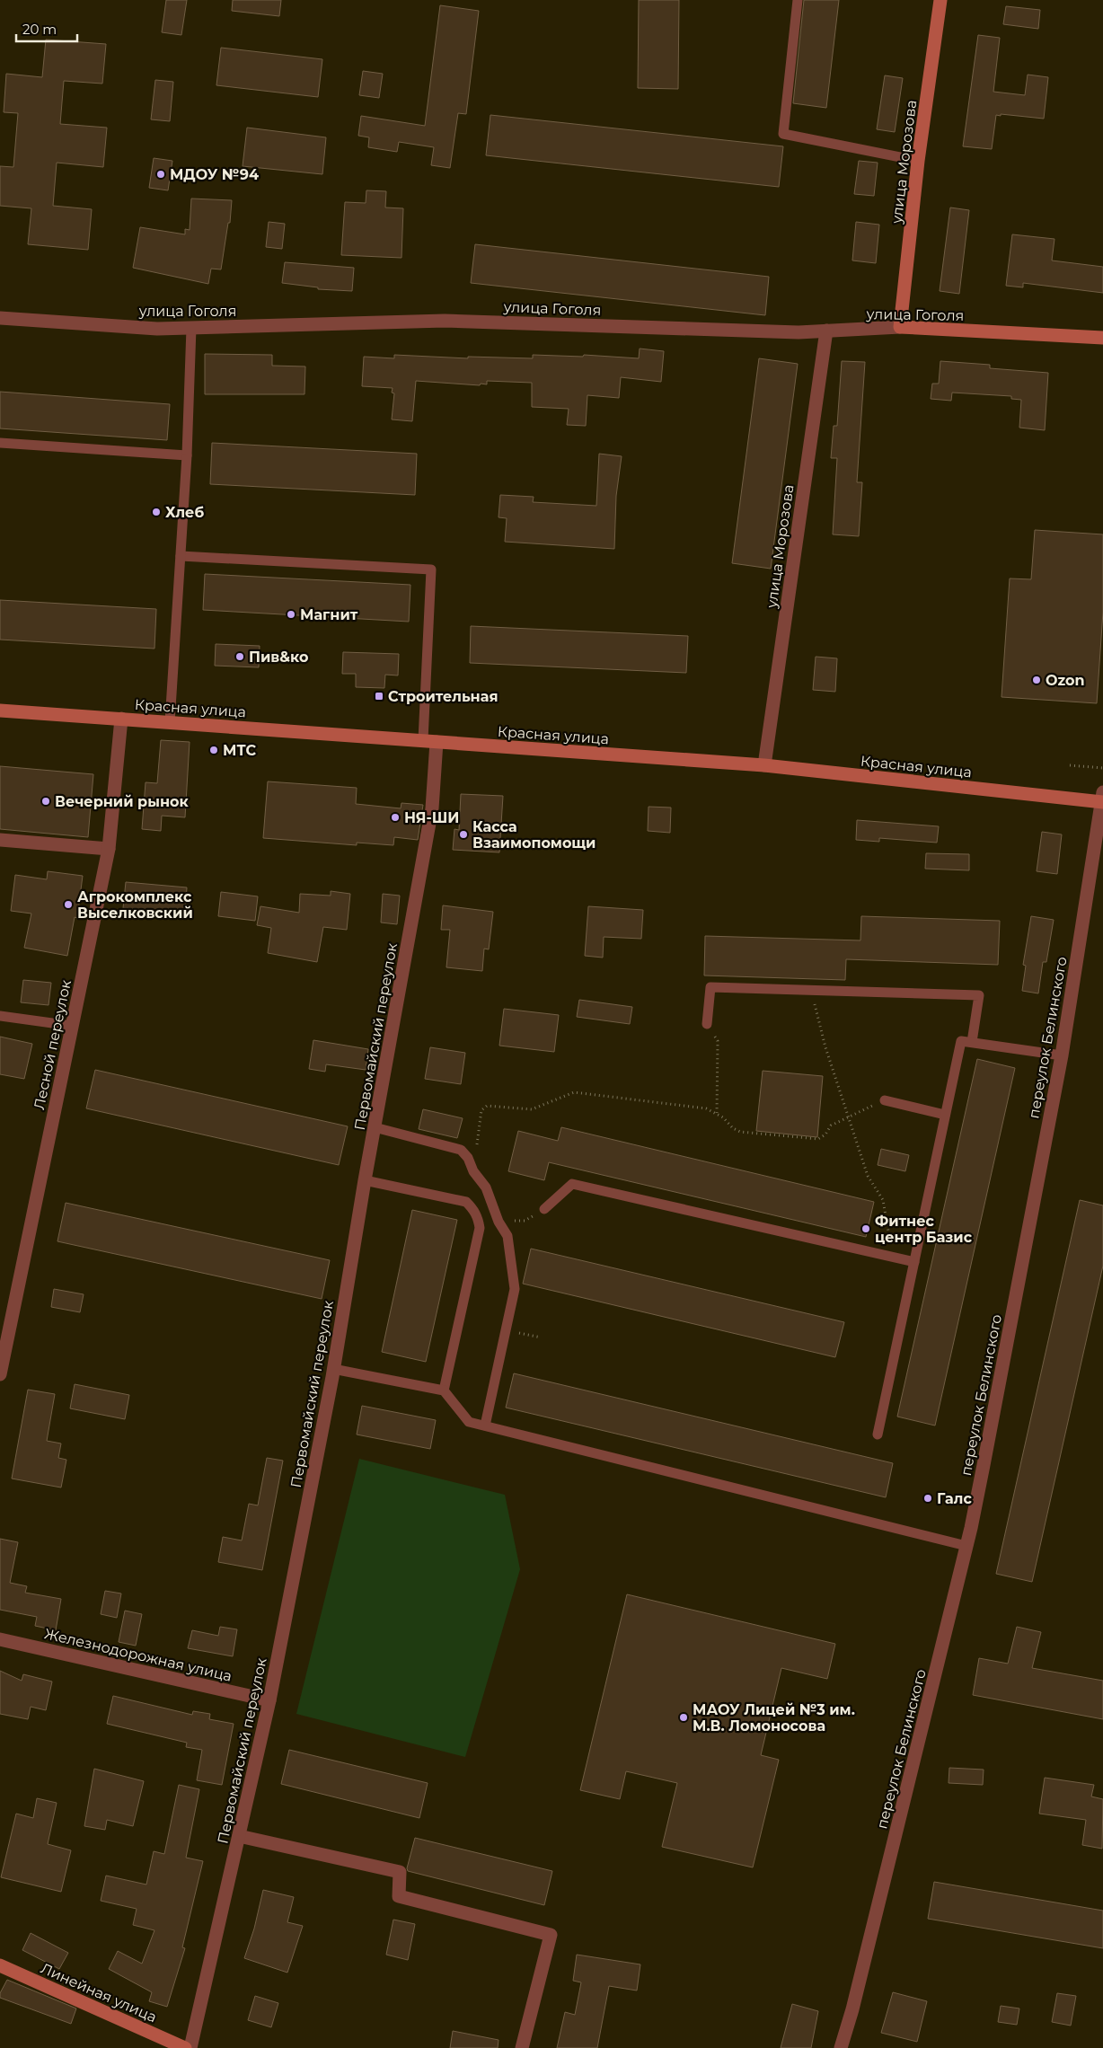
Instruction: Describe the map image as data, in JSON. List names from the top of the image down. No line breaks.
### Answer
{"streets":{"main road":["улица Морозова","улица Гоголя","Красная улица","Линейная улица"],"street":["Первомайский переулок","переулок Белинского","Лесной переулок","Железнодорожная улица"]},"crossings":[["улица Морозова","улица Гоголя"],["улица Морозова","Красная улица"],["Красная улица","Первомайский переулок"],["Красная улица","переулок Белинского"],["Красная улица","Лесной переулок"],["Первомайский переулок","Железнодорожная улица"]],"places":{"other":["МДОУ №94","Хлеб","Магнит","Пив&ко","Ozon","МТС","Вечерний рынок","НЯ-ШИ","Касса Взаимопомощи","Агрокомплекс Выселковский","Фитнес центр Базис","Галс","МАОУ Лицей №3 им. М.В. Ломоносова"],"transit":["Строительная"]},"scale_bar":"20 m"}
